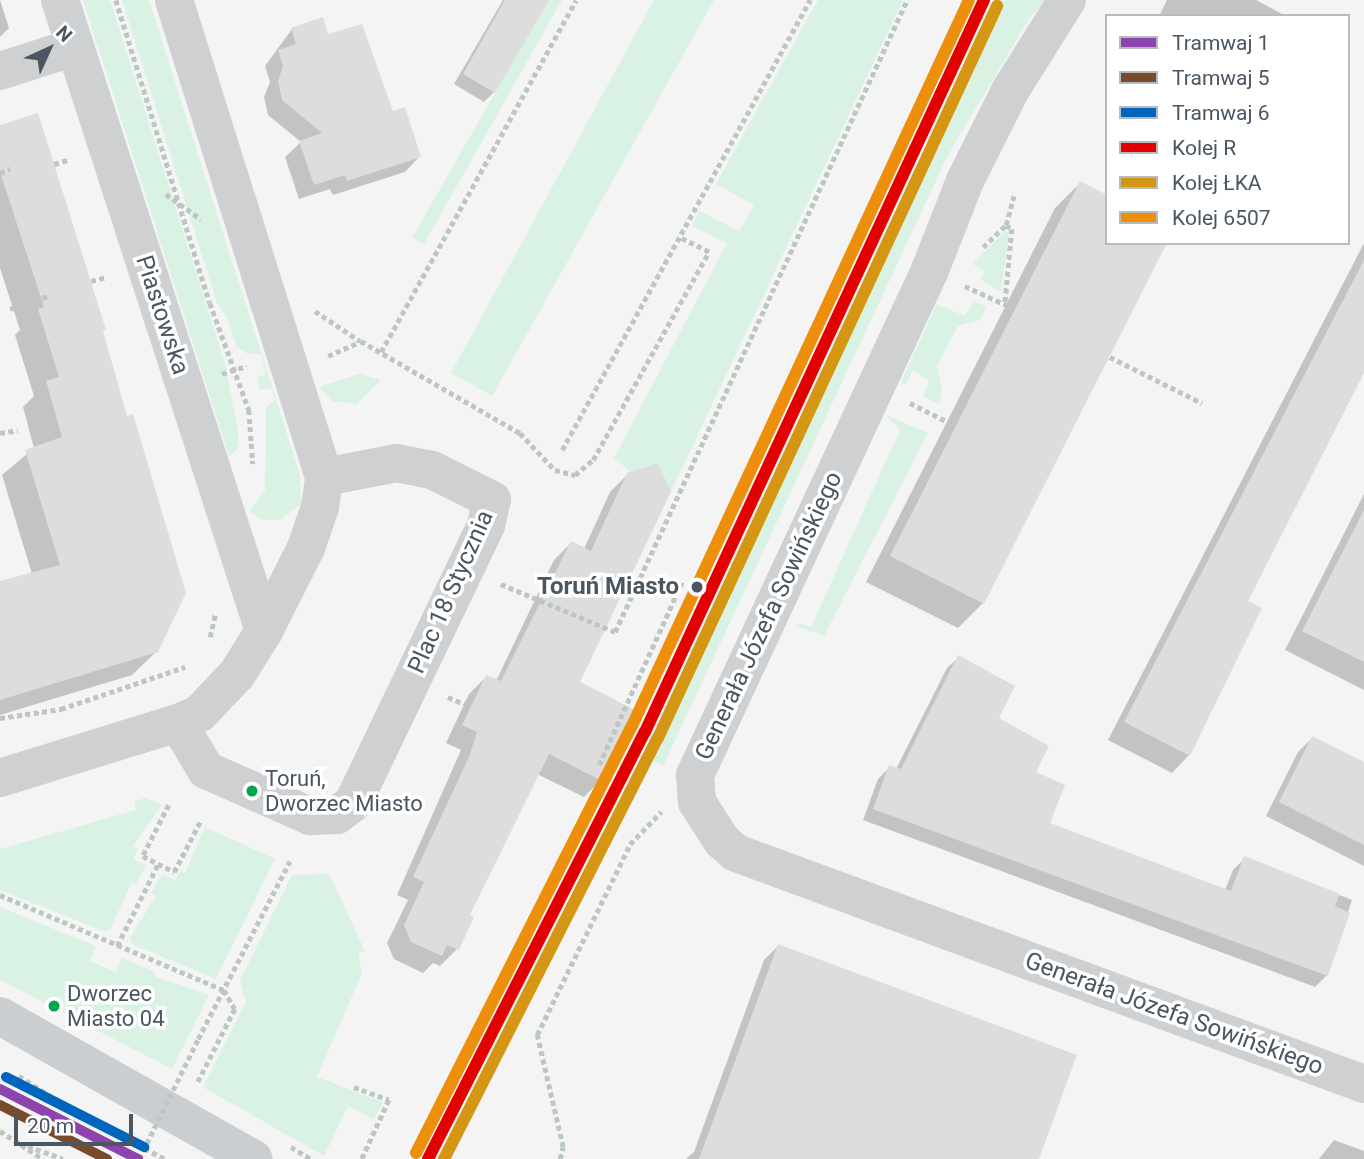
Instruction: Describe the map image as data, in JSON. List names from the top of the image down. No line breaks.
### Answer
{"streets":{"street":["Piastowska","Plac 18 Stycznia","Generała Józefa Sowińskiego"]},"places":["Toruń Miasto","Toruń, Dworzec Miasto","Dworzec Miasto 04"],"lines":["rail line R","rail line 6507","rail line ŁKA","tram line 6","tram line 1","tram line 5"],"legend":["Tramwaj 1","Tramwaj 5","Tramwaj 6","Kolej R","Kolej ŁKA","Kolej 6507"],"scale_bar":"20 m","north":"top right"}
